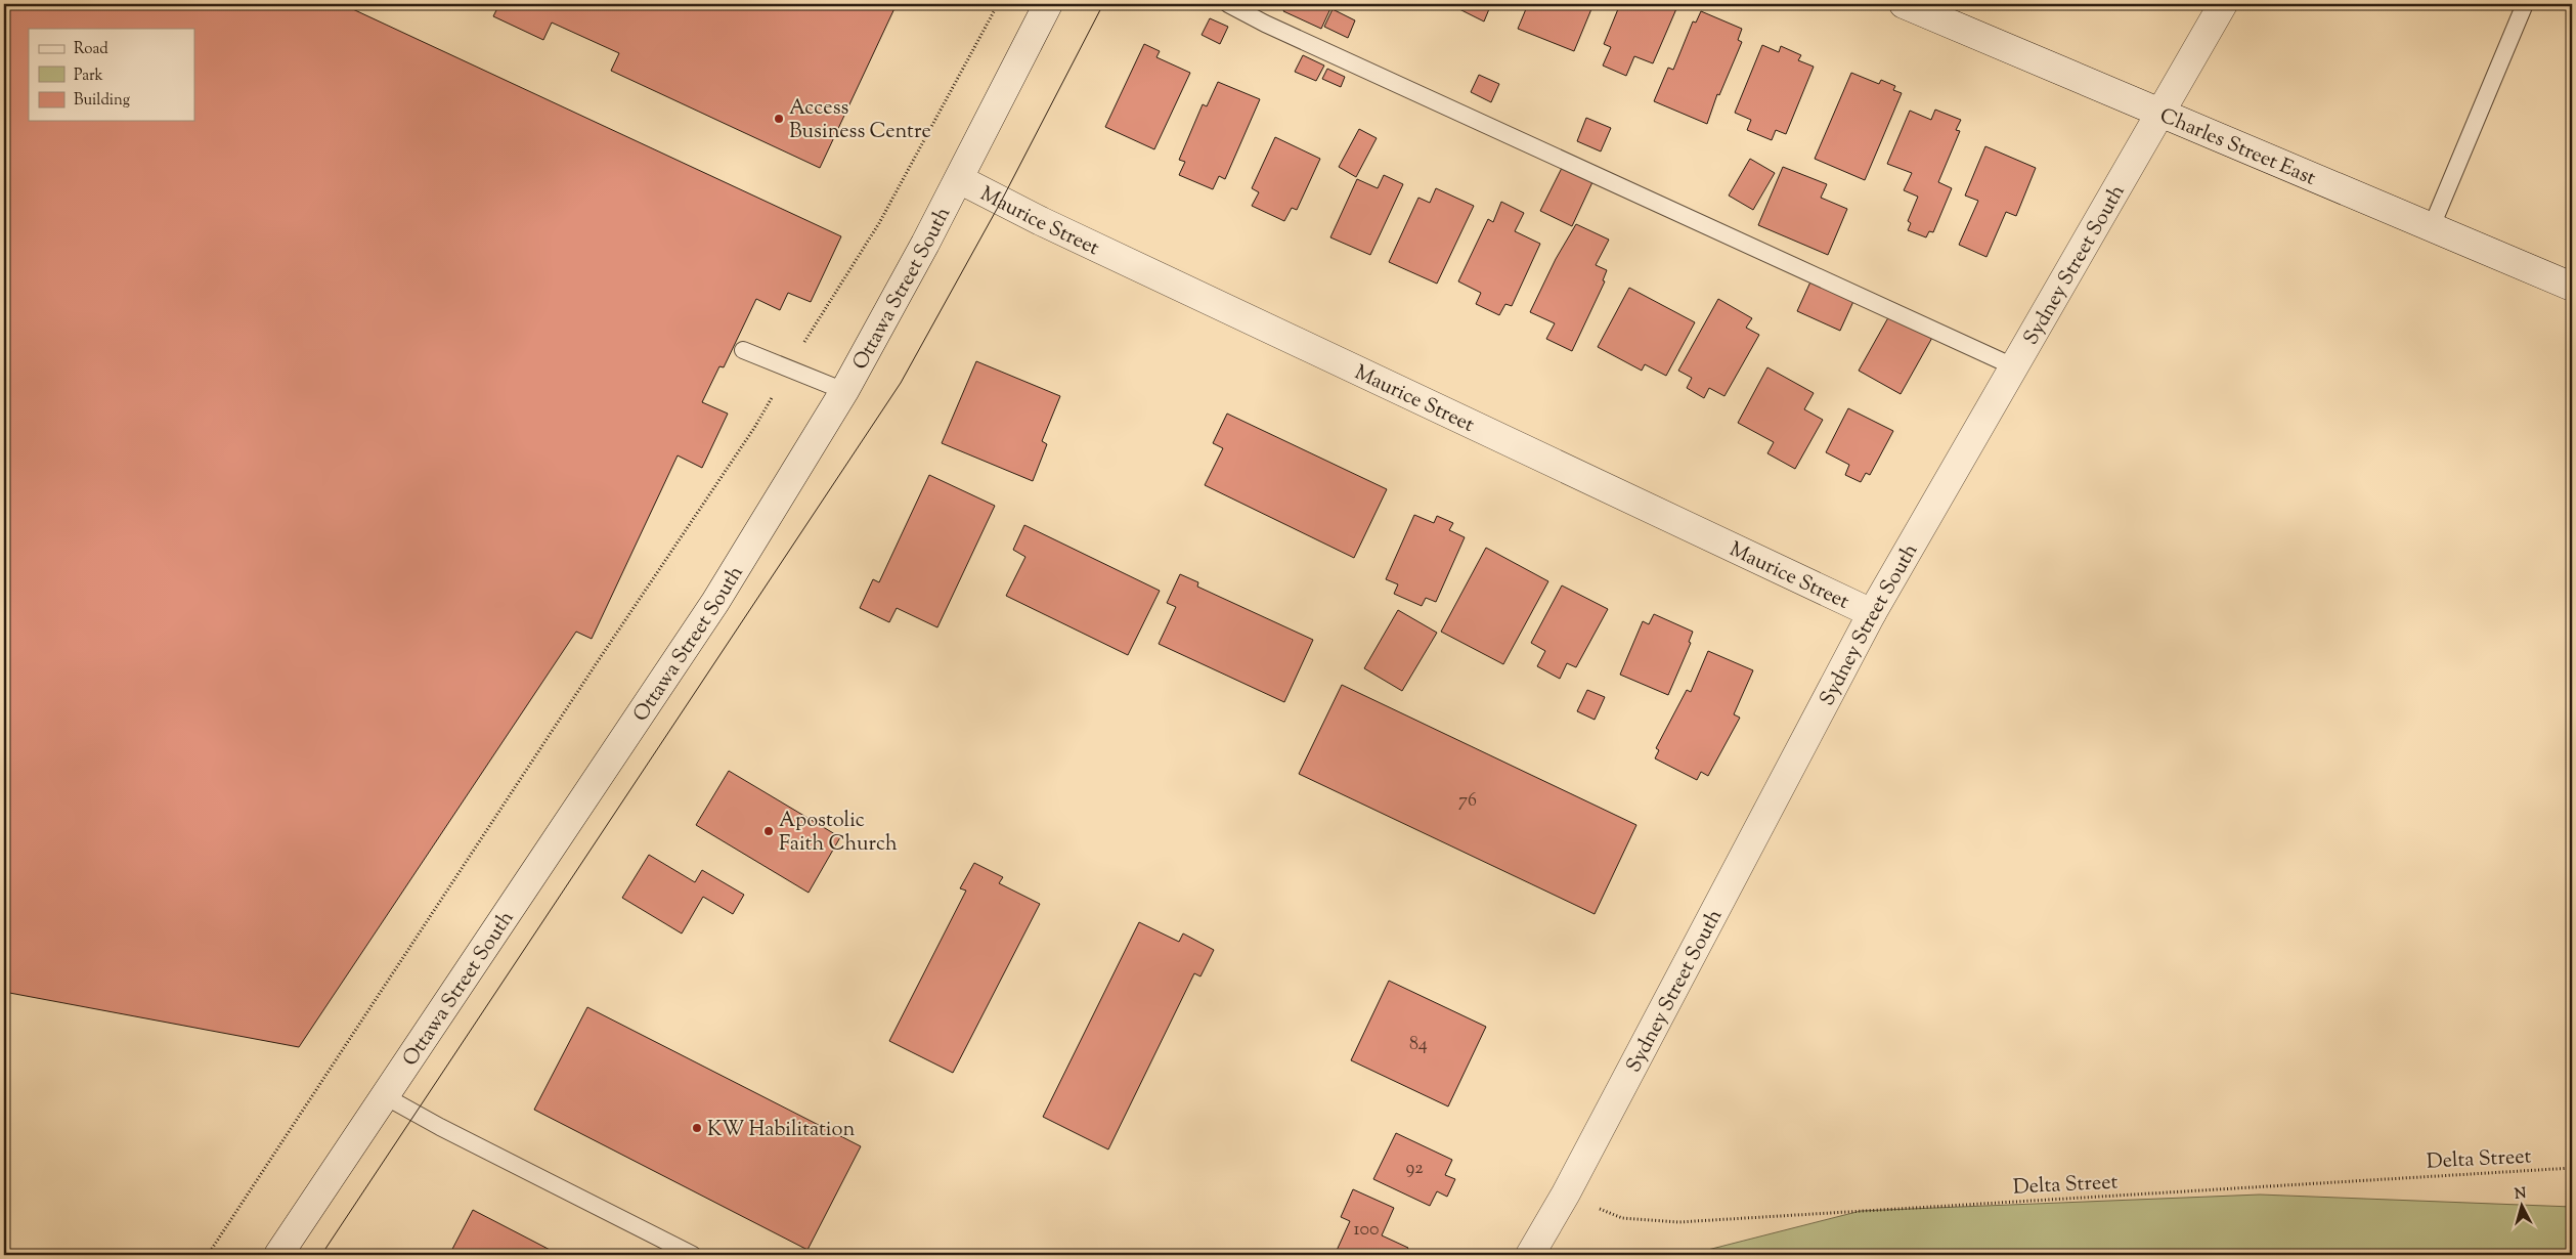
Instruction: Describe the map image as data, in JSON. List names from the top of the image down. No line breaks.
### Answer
{"streets":{"street":["Charles Street East","Maurice Street","Sydney Street South","Ottawa Street South"],"path":["Delta Street"]},"crossings":[["Charles Street East","Sydney Street South"],["Maurice Street","Sydney Street South"],["Maurice Street","Ottawa Street South"],["Sydney Street South","Delta Street"]],"places":["Access Business Centre","Apostolic Faith Church","KW Habilitation"],"house_numbers":["76","84","92","100"],"legend":["Road","Park","Building"],"north":"top"}
